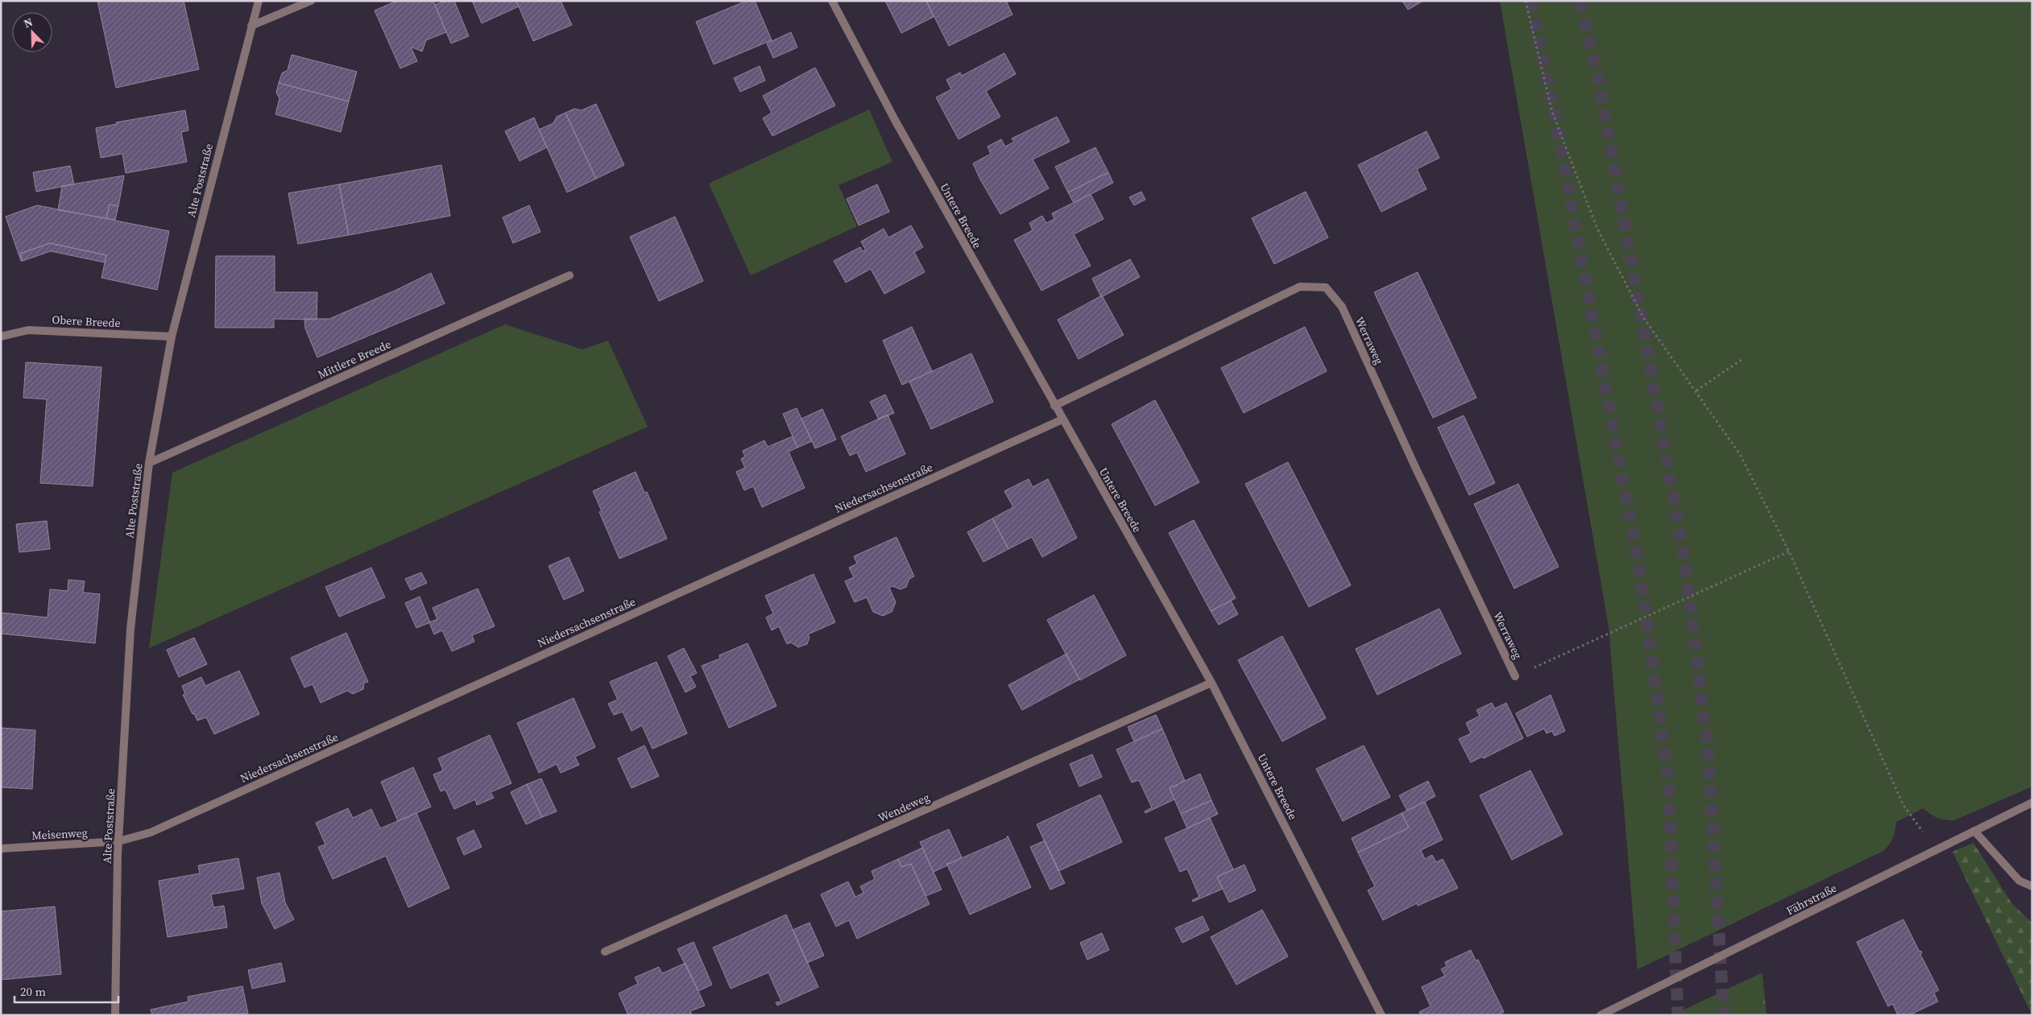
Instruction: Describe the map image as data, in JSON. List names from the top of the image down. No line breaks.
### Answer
{"streets":{"street":["Alte Poststraße","Untere Breede","Obere Breede","Werraweg","Mittlere Breede","Niedersachsenstraße","Wendeweg","Meisenweg","Fährstraße"]},"crossings":[["Alte Poststraße","Obere Breede"],["Alte Poststraße","Mittlere Breede"],["Alte Poststraße","Niedersachsenstraße"],["Alte Poststraße","Meisenweg"],["Untere Breede","Werraweg"],["Untere Breede","Niedersachsenstraße"],["Untere Breede","Wendeweg"],["Niedersachsenstraße","Meisenweg"]],"scale_bar":"20 m","north":"top left"}
